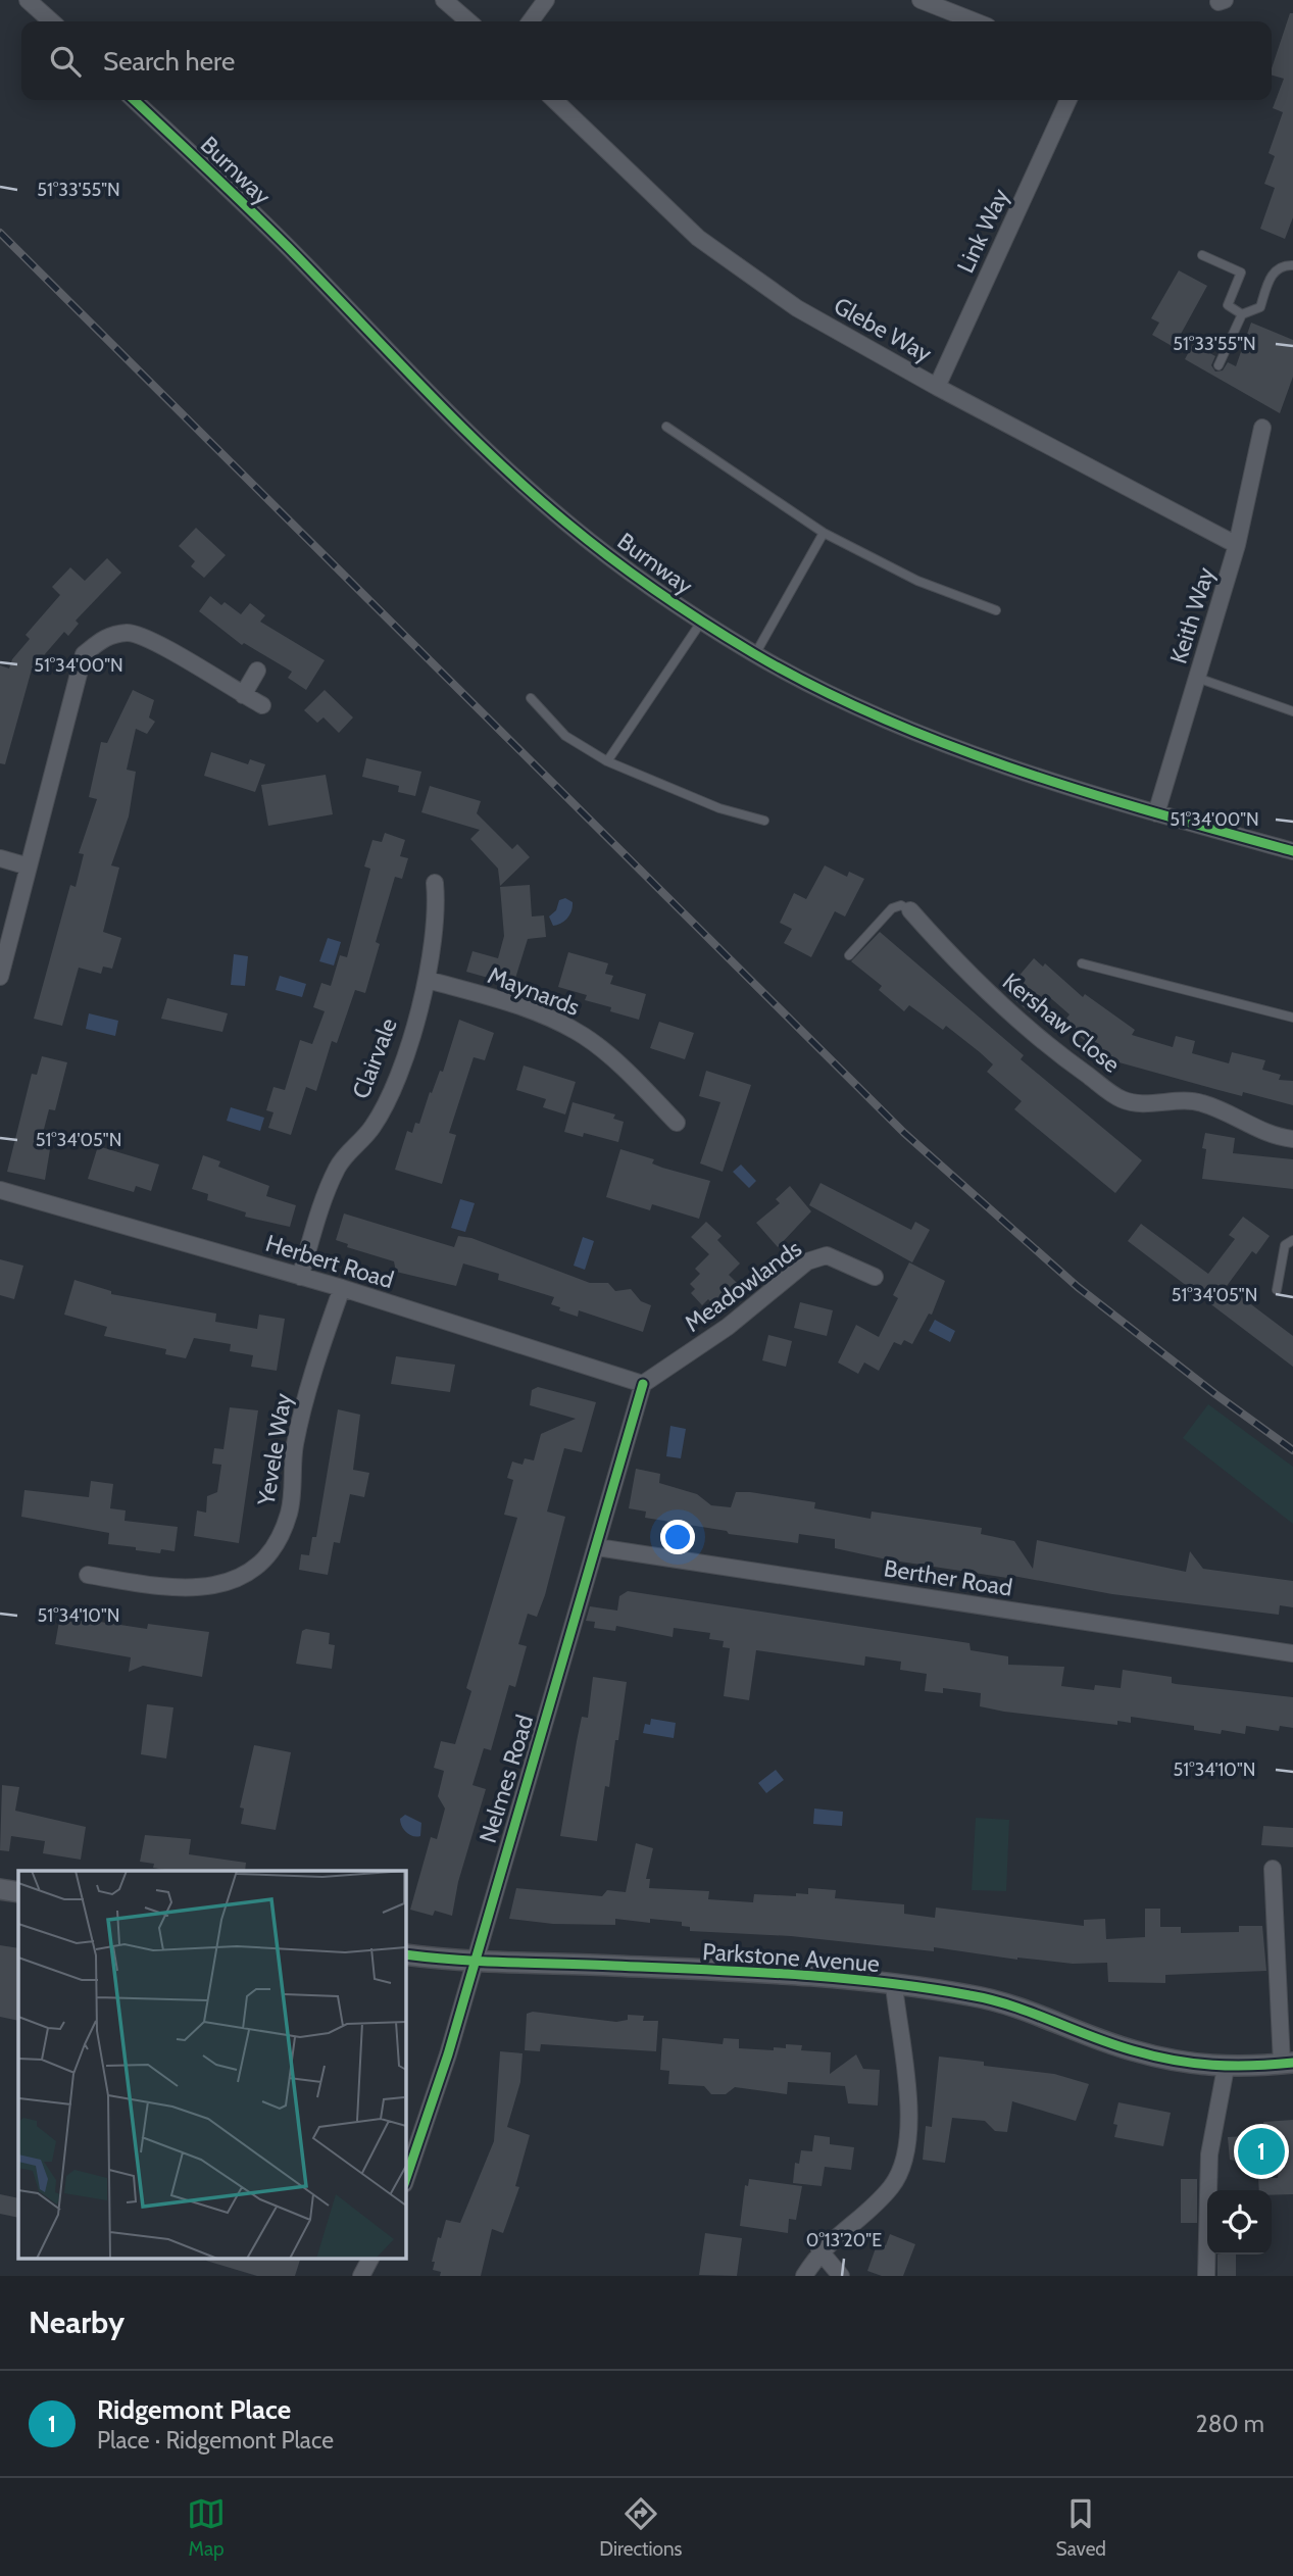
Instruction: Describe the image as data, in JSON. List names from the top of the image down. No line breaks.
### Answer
{"streets":{"street":["Burnway","Link Way","Glebe Way","Keith Way","Maynards","Kershaw Close","Clairvale","Herbert Road","Meadowlands","Yevele Way","Berther Road","Nelmes Road","Parkstone Avenue"]},"crossings":[["Burnway","Keith Way"],["Link Way","Glebe Way"],["Glebe Way","Keith Way"],["Maynards","Clairvale"],["Clairvale","Herbert Road"],["Herbert Road","Meadowlands"],["Herbert Road","Yevele Way"],["Herbert Road","Nelmes Road"],["Meadowlands","Nelmes Road"],["Berther Road","Nelmes Road"],["Nelmes Road","Parkstone Avenue"]],"page":{"search":"Search here","pins":"1","heading":"Nearby","list":[{"mark":"1","name":"Ridgemont Place","note":"Place · Ridgemont Place","value":"280 m"}],"nav":["Map","Directions","Saved"]},"coordinates":["51°33'55\"N","51°34'00\"N","51°34'05\"N","51°34'10\"N","0°13'20\"E"]}
